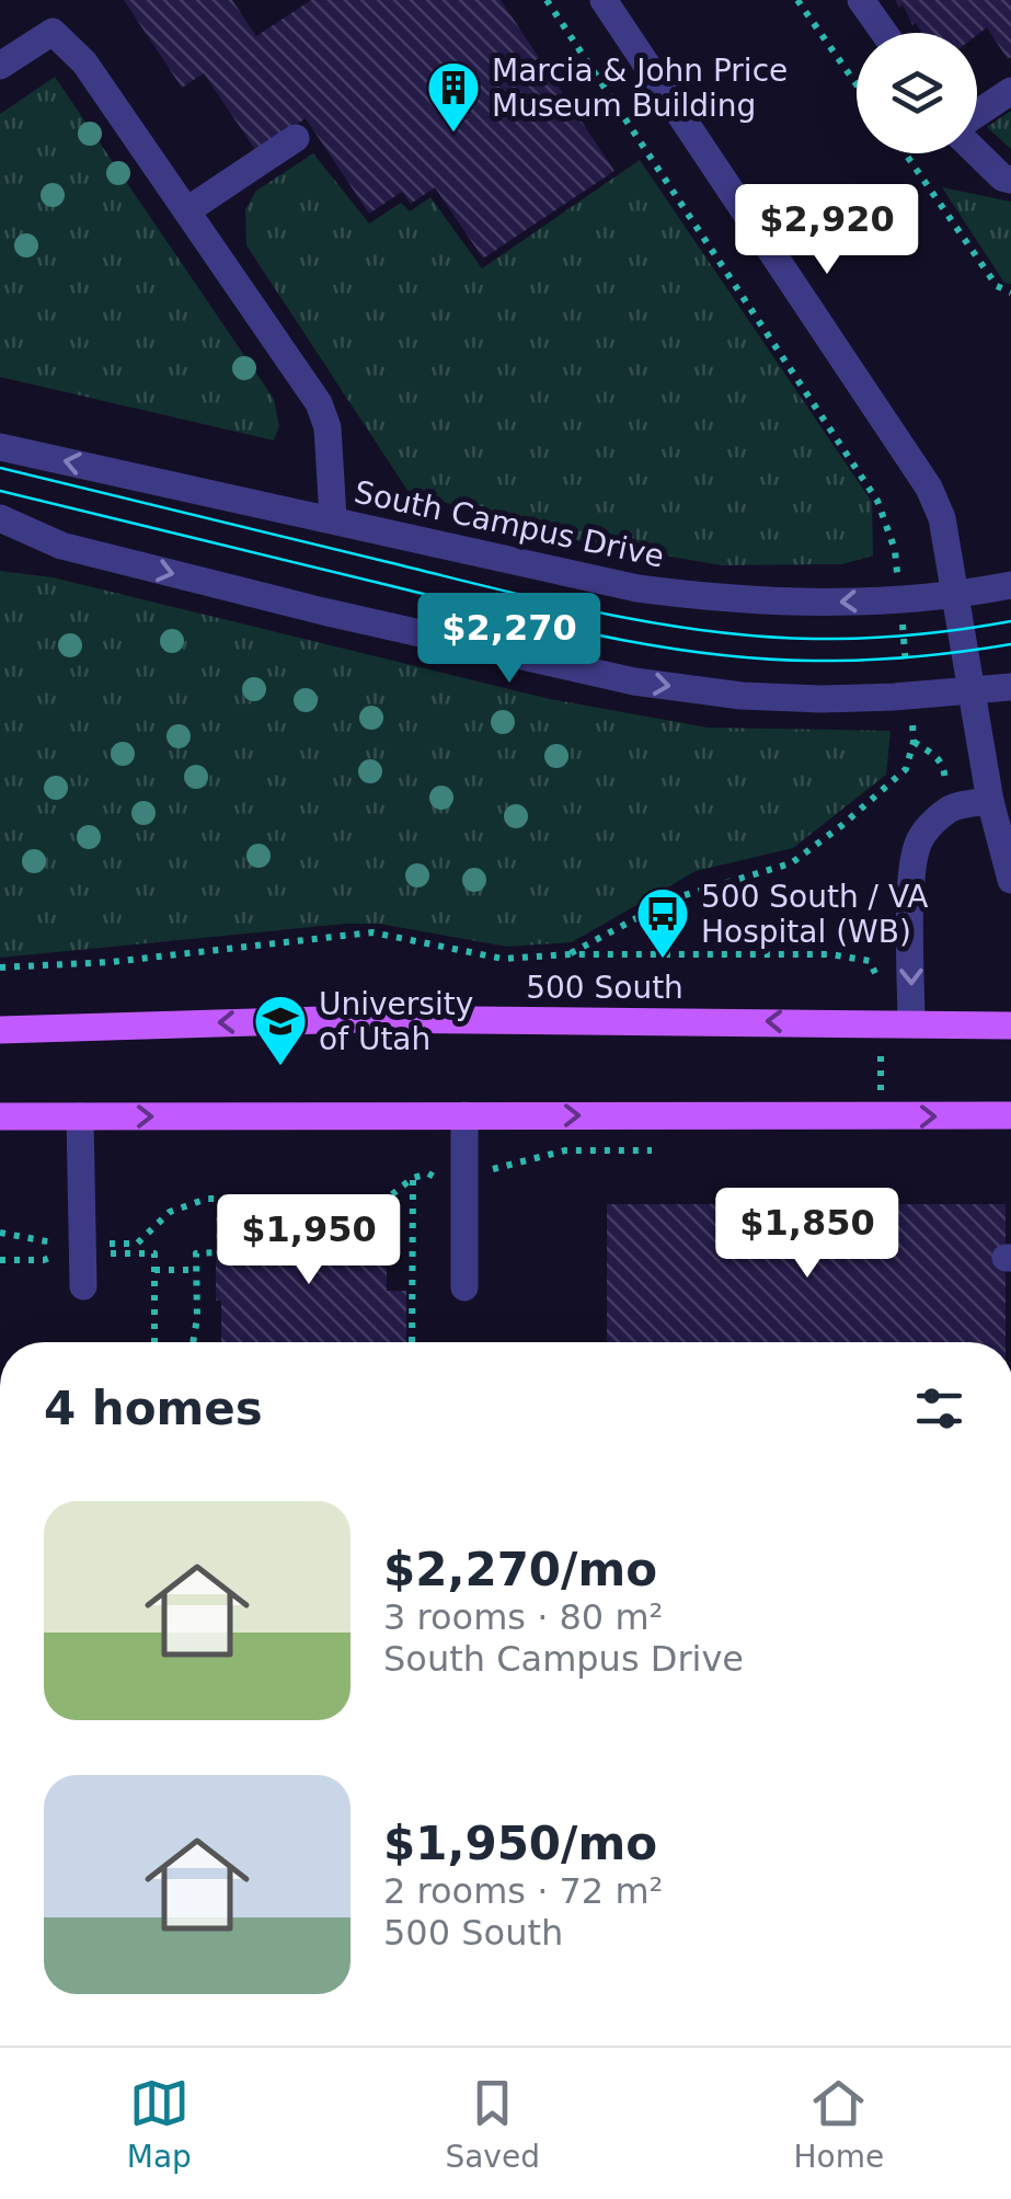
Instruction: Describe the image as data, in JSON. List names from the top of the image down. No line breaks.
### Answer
{"streets":{"main road":["500 South"],"street":["South Campus Drive"]},"places":{"building":["Marcia & John Price Museum Building"],"bus stop":["500 South / VA Hospital (WB)"],"school or university":["University of Utah"]},"page":{"price":["$2,920","$2,270","$1,850","$1,950"],"heading":"4 homes","list":[{"name":"$2,270/mo","note":"3 rooms · 80 m² · South Campus Drive"},{"name":"$1,950/mo","note":"2 rooms · 72 m² · 500 South"}],"tabs":["Map","Saved","Home"]}}
